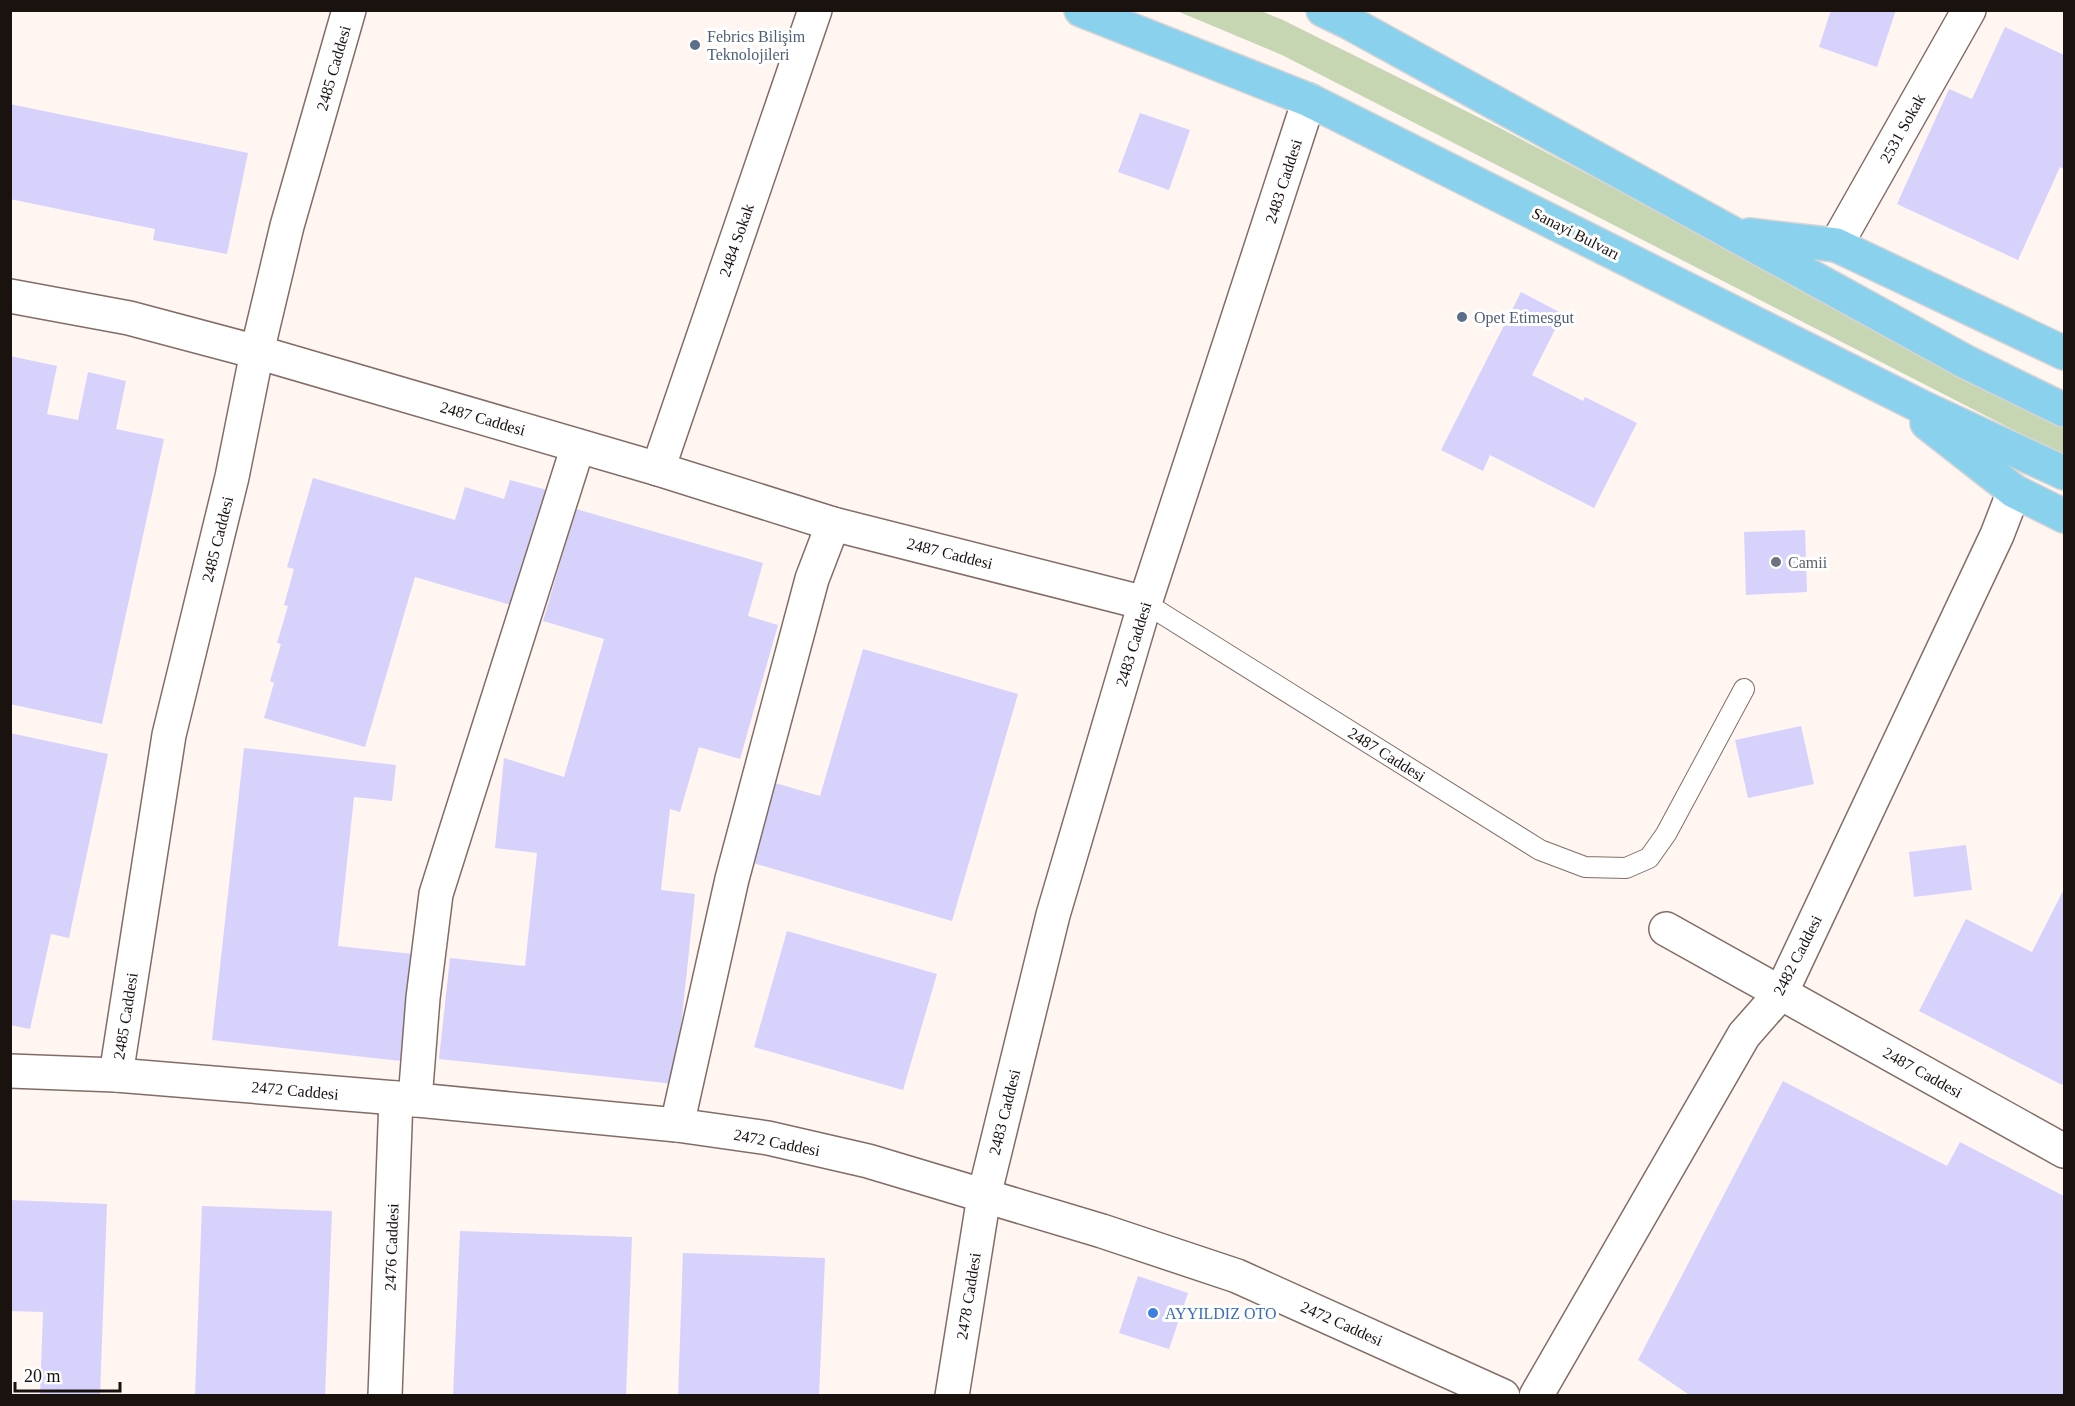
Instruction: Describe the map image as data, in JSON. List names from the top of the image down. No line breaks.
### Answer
{"streets":{"main road":["Sanayi Bulvarı"],"street":["2485 Caddesi","2531 Sokak","2483 Caddesi","2484 Sokak","2487 Caddesi","2482 Caddesi","2472 Caddesi","2476 Caddesi","2478 Caddesi"]},"crossings":[["2485 Caddesi","2487 Caddesi"],["2485 Caddesi","2472 Caddesi"],["2483 Caddesi","Sanayi Bulvarı"],["2483 Caddesi","2487 Caddesi"],["2483 Caddesi","2472 Caddesi"],["2483 Caddesi","2478 Caddesi"],["2484 Sokak","2487 Caddesi"],["2487 Caddesi","2482 Caddesi"],["2487 Caddesi","2476 Caddesi"],["2472 Caddesi","2476 Caddesi"],["2472 Caddesi","2478 Caddesi"]],"places":["Febrics Bilişim Teknolojileri","Opet Etimesgut","Camii","AYYILDIZ OTO"],"scale_bar":"20 m"}
